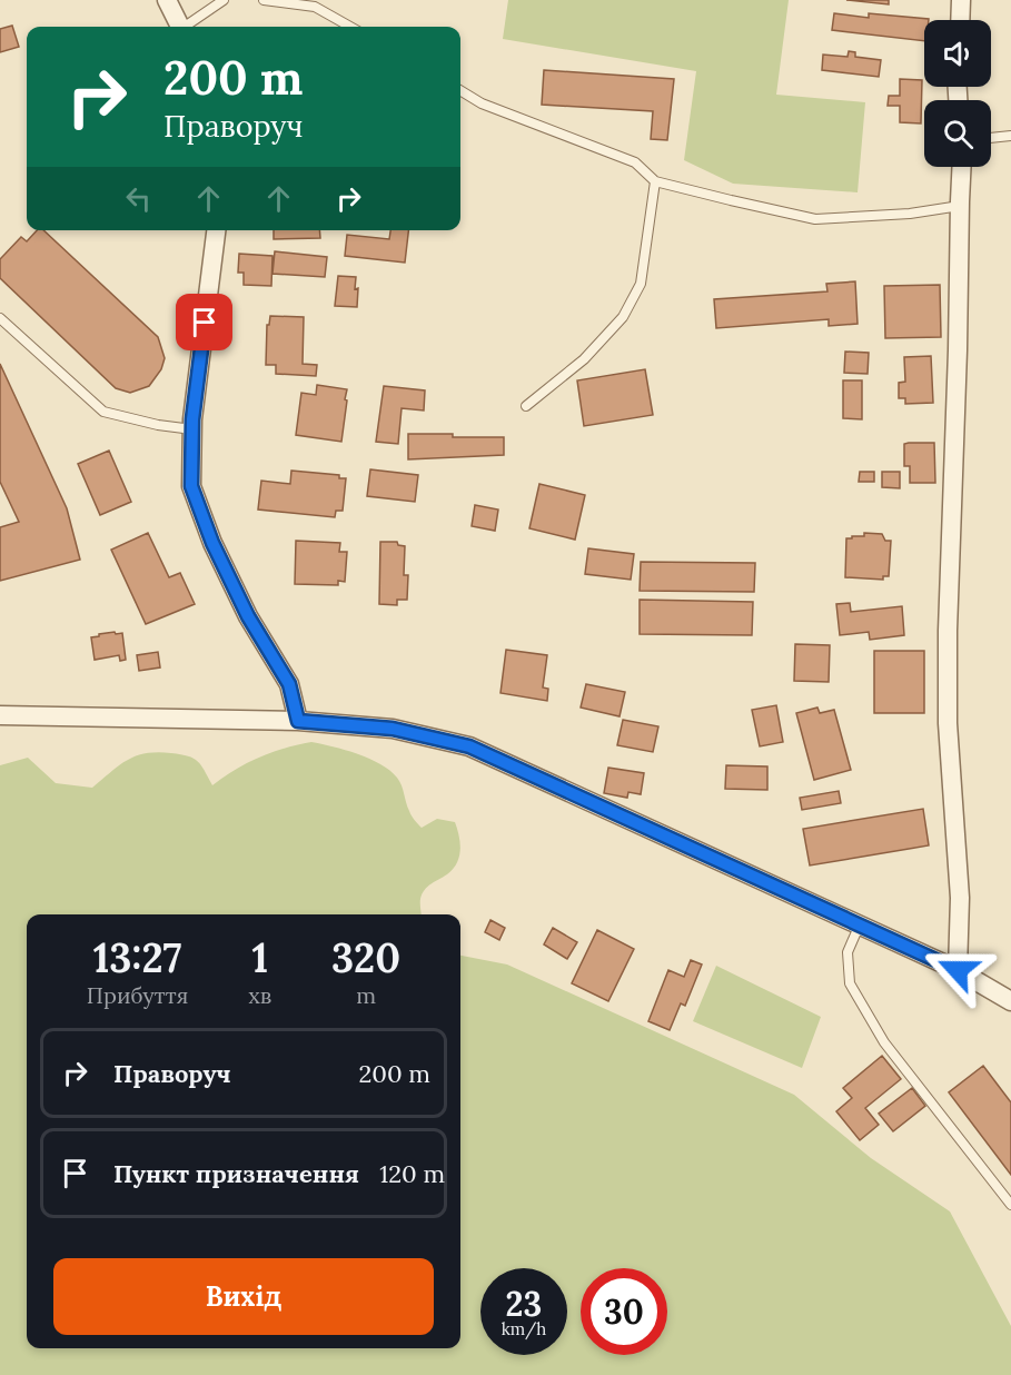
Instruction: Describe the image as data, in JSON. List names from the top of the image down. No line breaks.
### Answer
{"page":{"turn":["200 m","Праворуч"],"eta":["13:27","Прибуття","1","хв","320","m"],"list":[{"name":"Праворуч","value":"200 m"},{"name":"Пункт призначення","value":"120 m"}],"buttons":"Вихід","speed":"23 km/h","limit":"30"}}
